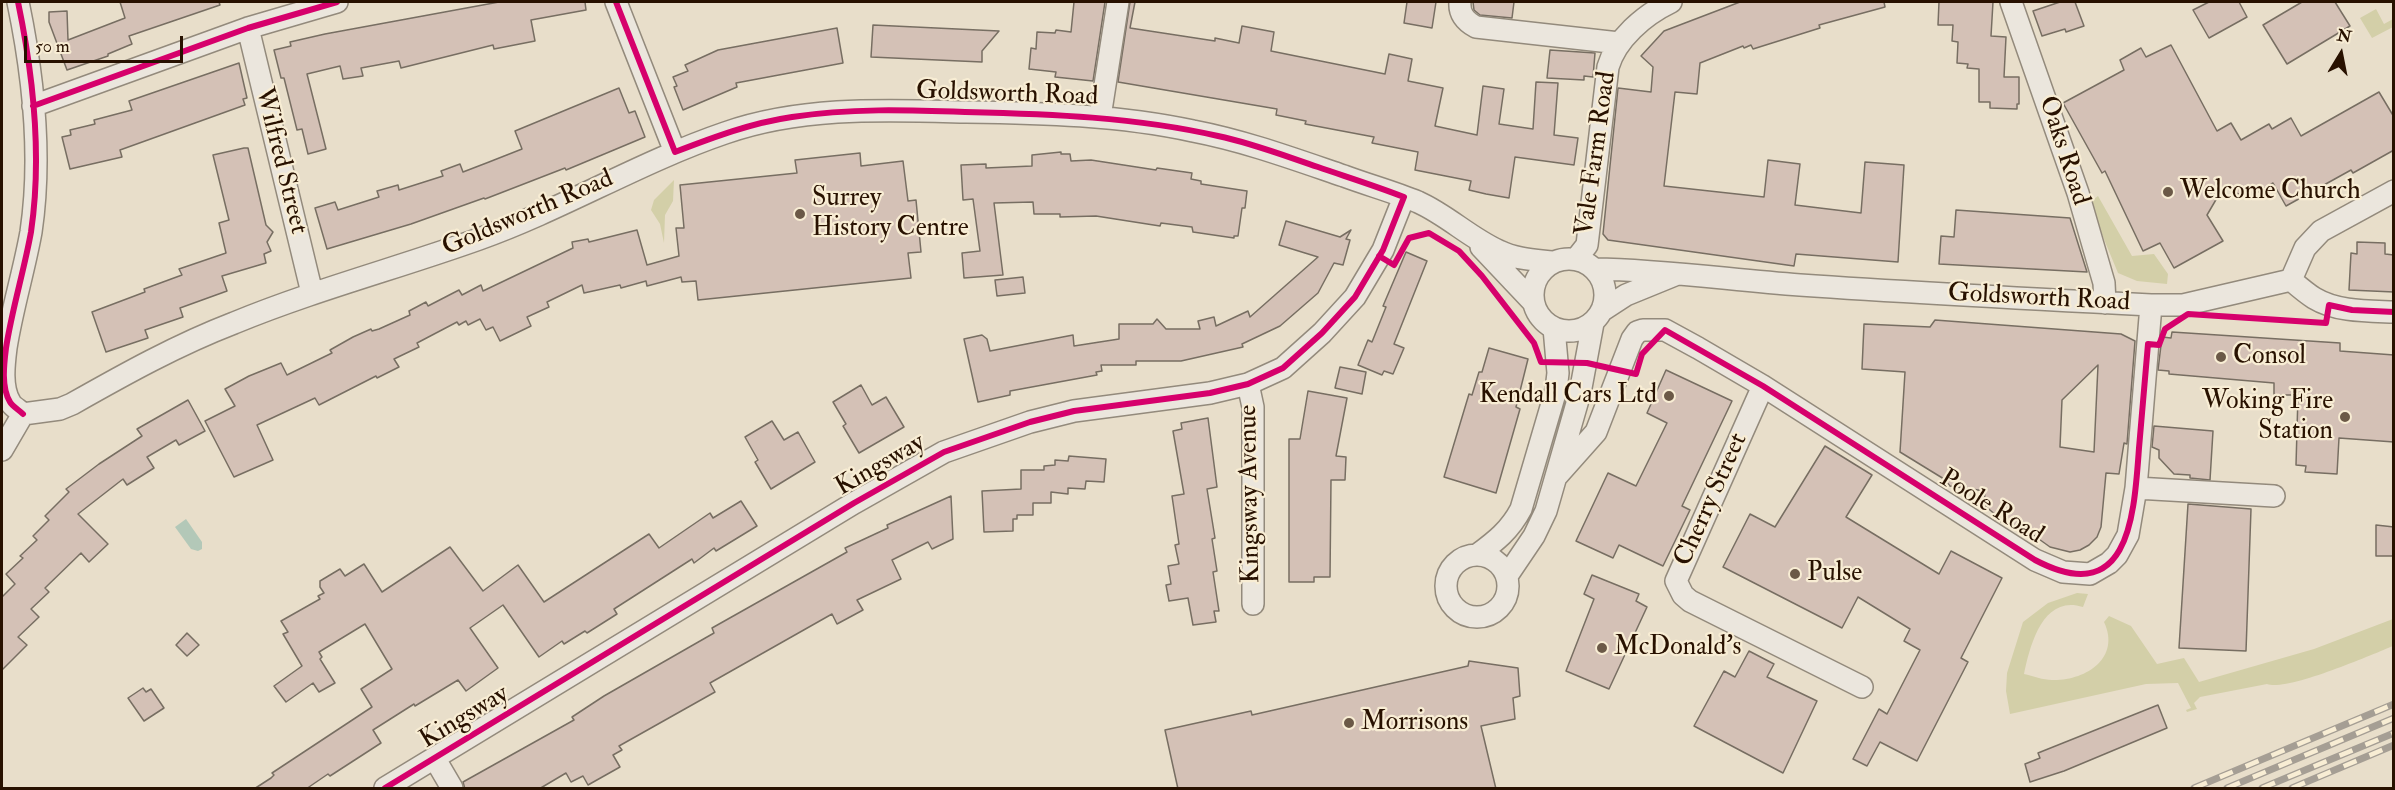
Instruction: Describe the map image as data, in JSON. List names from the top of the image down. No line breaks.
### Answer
{"streets":{"street":["Goldsworth Road","Oaks Road","Vale Farm Road","Wilfred Street","Kingsway","Kingsway Avenue","Cherry Street","Poole Road"]},"crossings":[["Goldsworth Road","Oaks Road"],["Goldsworth Road","Vale Farm Road"],["Goldsworth Road","Wilfred Street"],["Goldsworth Road","Kingsway"],["Goldsworth Road","Poole Road"],["Kingsway","Kingsway Avenue"],["Cherry Street","Poole Road"]],"places":["Welcome Church","Surrey History Centre","Consol","Kendall Cars Ltd","Woking Fire Station","Pulse","McDonald's","Morrisons"],"scale_bar":"50 m","north":"top"}
